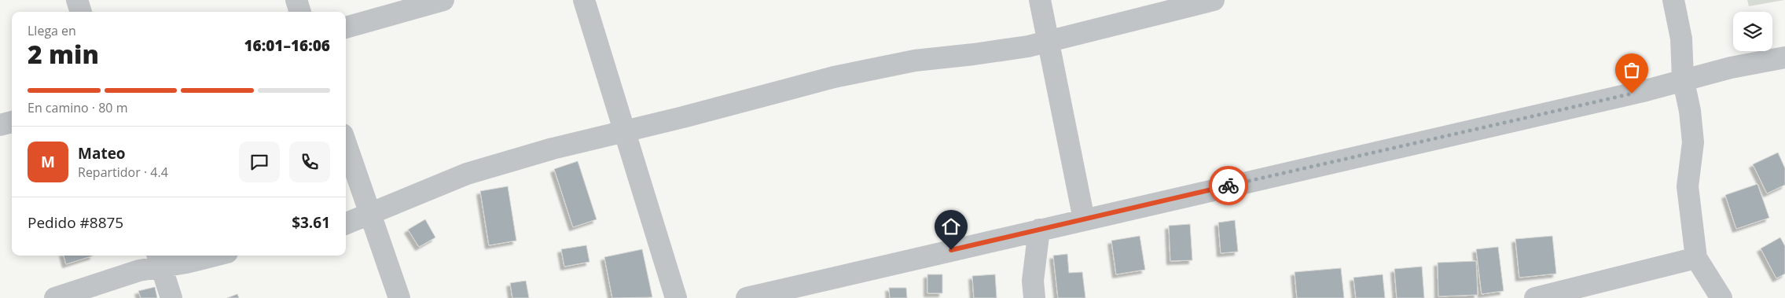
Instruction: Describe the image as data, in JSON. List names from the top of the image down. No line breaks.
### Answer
{"page":{"heading":["2 min","Llega en","16:01–16:06"],"panel":["Mateo","Repartidor · 4.4","Pedido #8875","$3.61"],"bar":"En camino · 80 m","round":"M"}}
